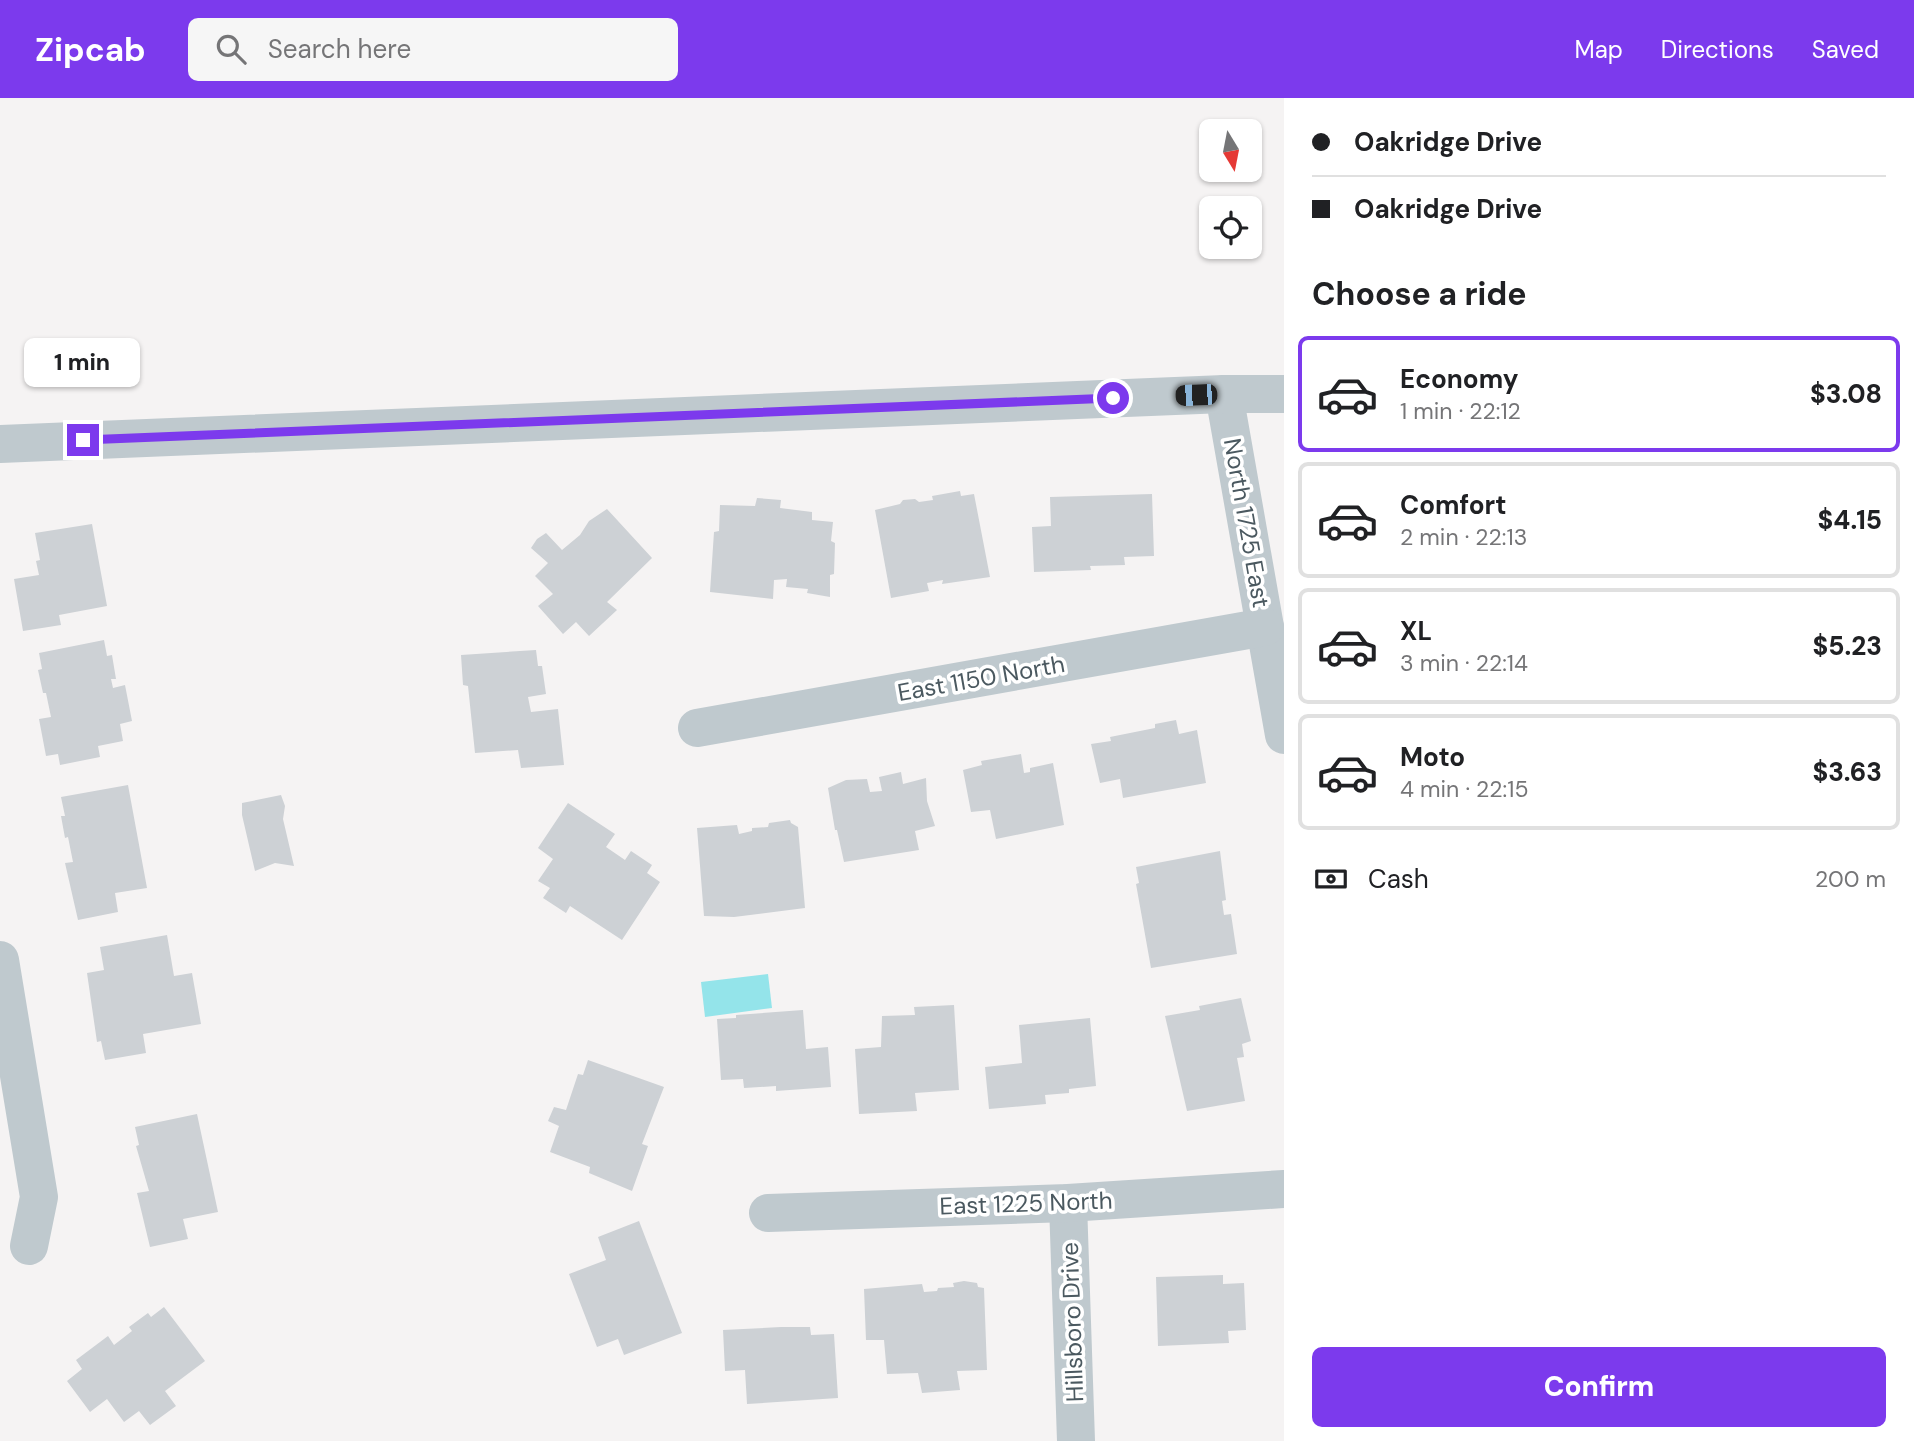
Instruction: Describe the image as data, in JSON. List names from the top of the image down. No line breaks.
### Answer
{"streets":{"street":["North 1725 East","East 1150 North","East 1225 North","Hillsboro Drive"]},"crossings":[["North 1725 East","East 1150 North"],["East 1225 North","Hillsboro Drive"]],"north":"bottom","page":{"header":"Zipcab","search":"Search here","nav":["Map","Directions","Saved"],"banner":["Oakridge Drive","Oakridge Drive"],"heading":"Choose a ride","list":[{"name":"Economy","note":"1 min · 22:12","value":"$3.08"},{"name":"Comfort","note":"2 min · 22:13","value":"$4.15"},{"name":"XL","note":"3 min · 22:14","value":"$5.23"},{"name":"Moto","note":"4 min · 22:15","value":"$3.63"}],"bubble":"1 min","pay":["Cash","200 m"],"buttons":"Confirm"}}
